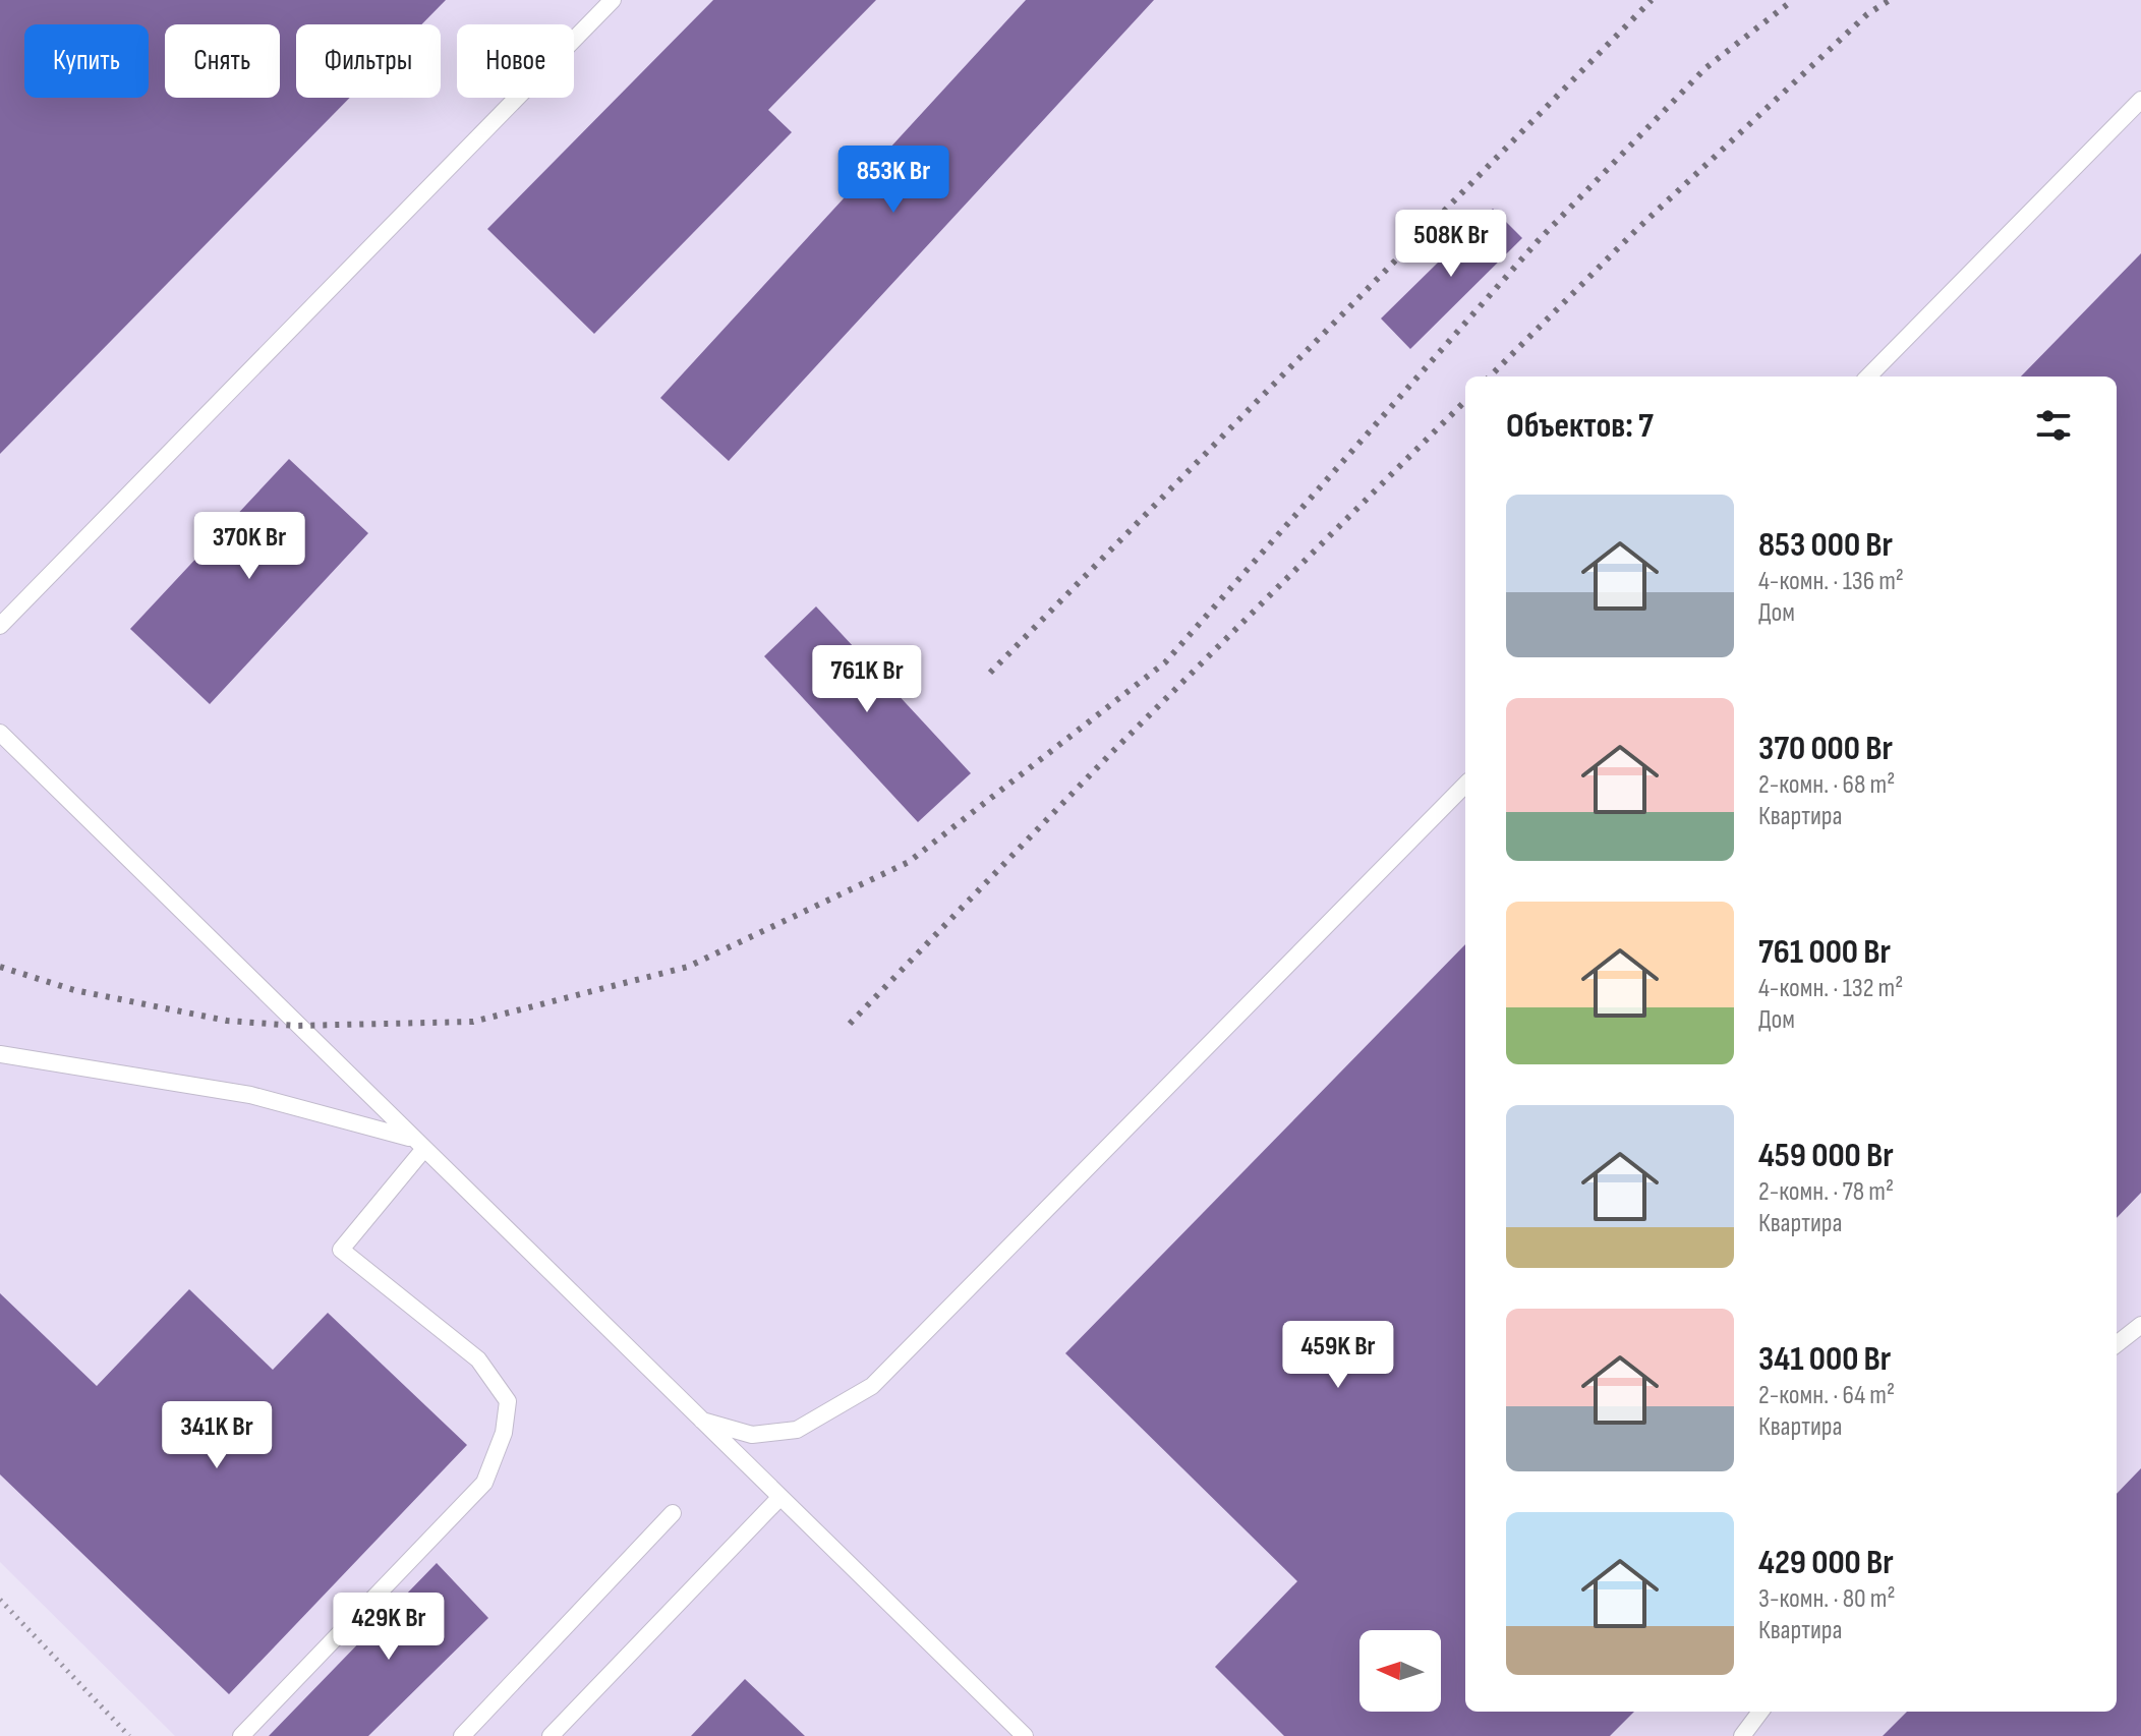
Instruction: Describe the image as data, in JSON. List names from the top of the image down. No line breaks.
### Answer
{"north":"left","page":{"chip":["Купить","Снять","Фильтры","Новое"],"price":["853K Br","508K Br","370K Br","761K Br","459K Br","341K Br","429K Br"],"heading":"Объектов: 7","list":[{"name":"853 000 Br","note":"4-комн. · 136 m² · Дом"},{"name":"370 000 Br","note":"2-комн. · 68 m² · Квартира"},{"name":"761 000 Br","note":"4-комн. · 132 m² · Дом"},{"name":"459 000 Br","note":"2-комн. · 78 m² · Квартира"},{"name":"341 000 Br","note":"2-комн. · 64 m² · Квартира"},{"name":"429 000 Br","note":"3-комн. · 80 m² · Квартира"}]}}
